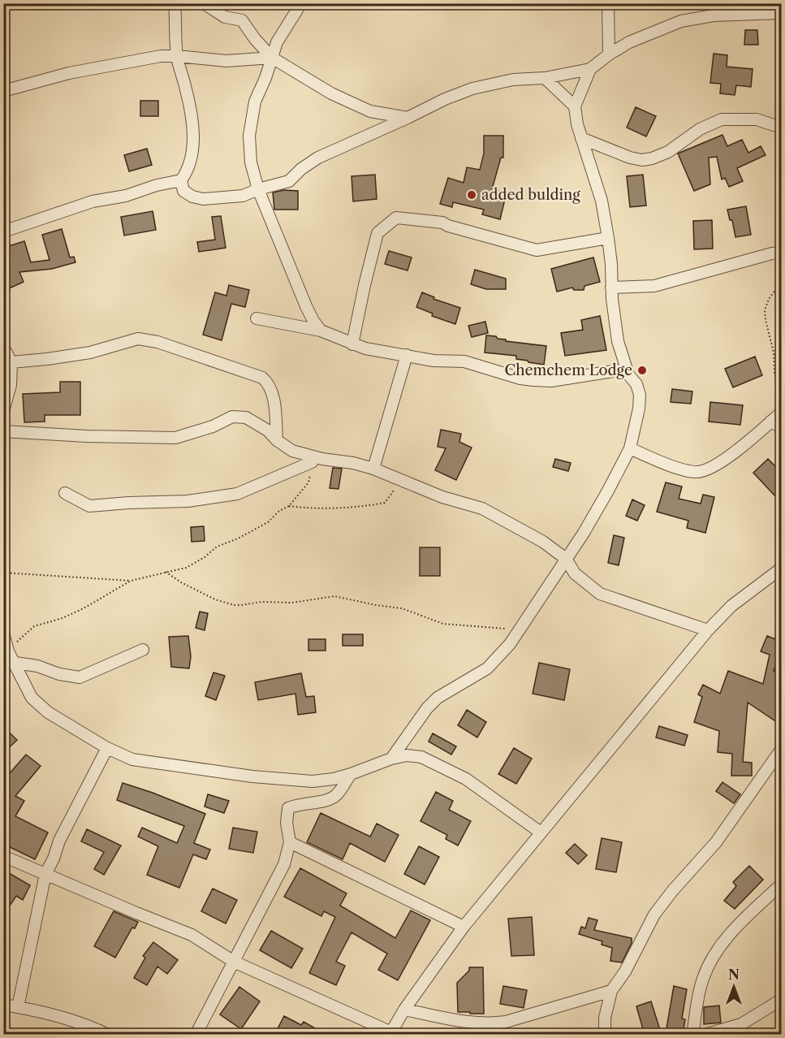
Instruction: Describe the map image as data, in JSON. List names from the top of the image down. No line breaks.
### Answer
{"places":["added bulding","Chemchem Lodge"],"north":"top"}
